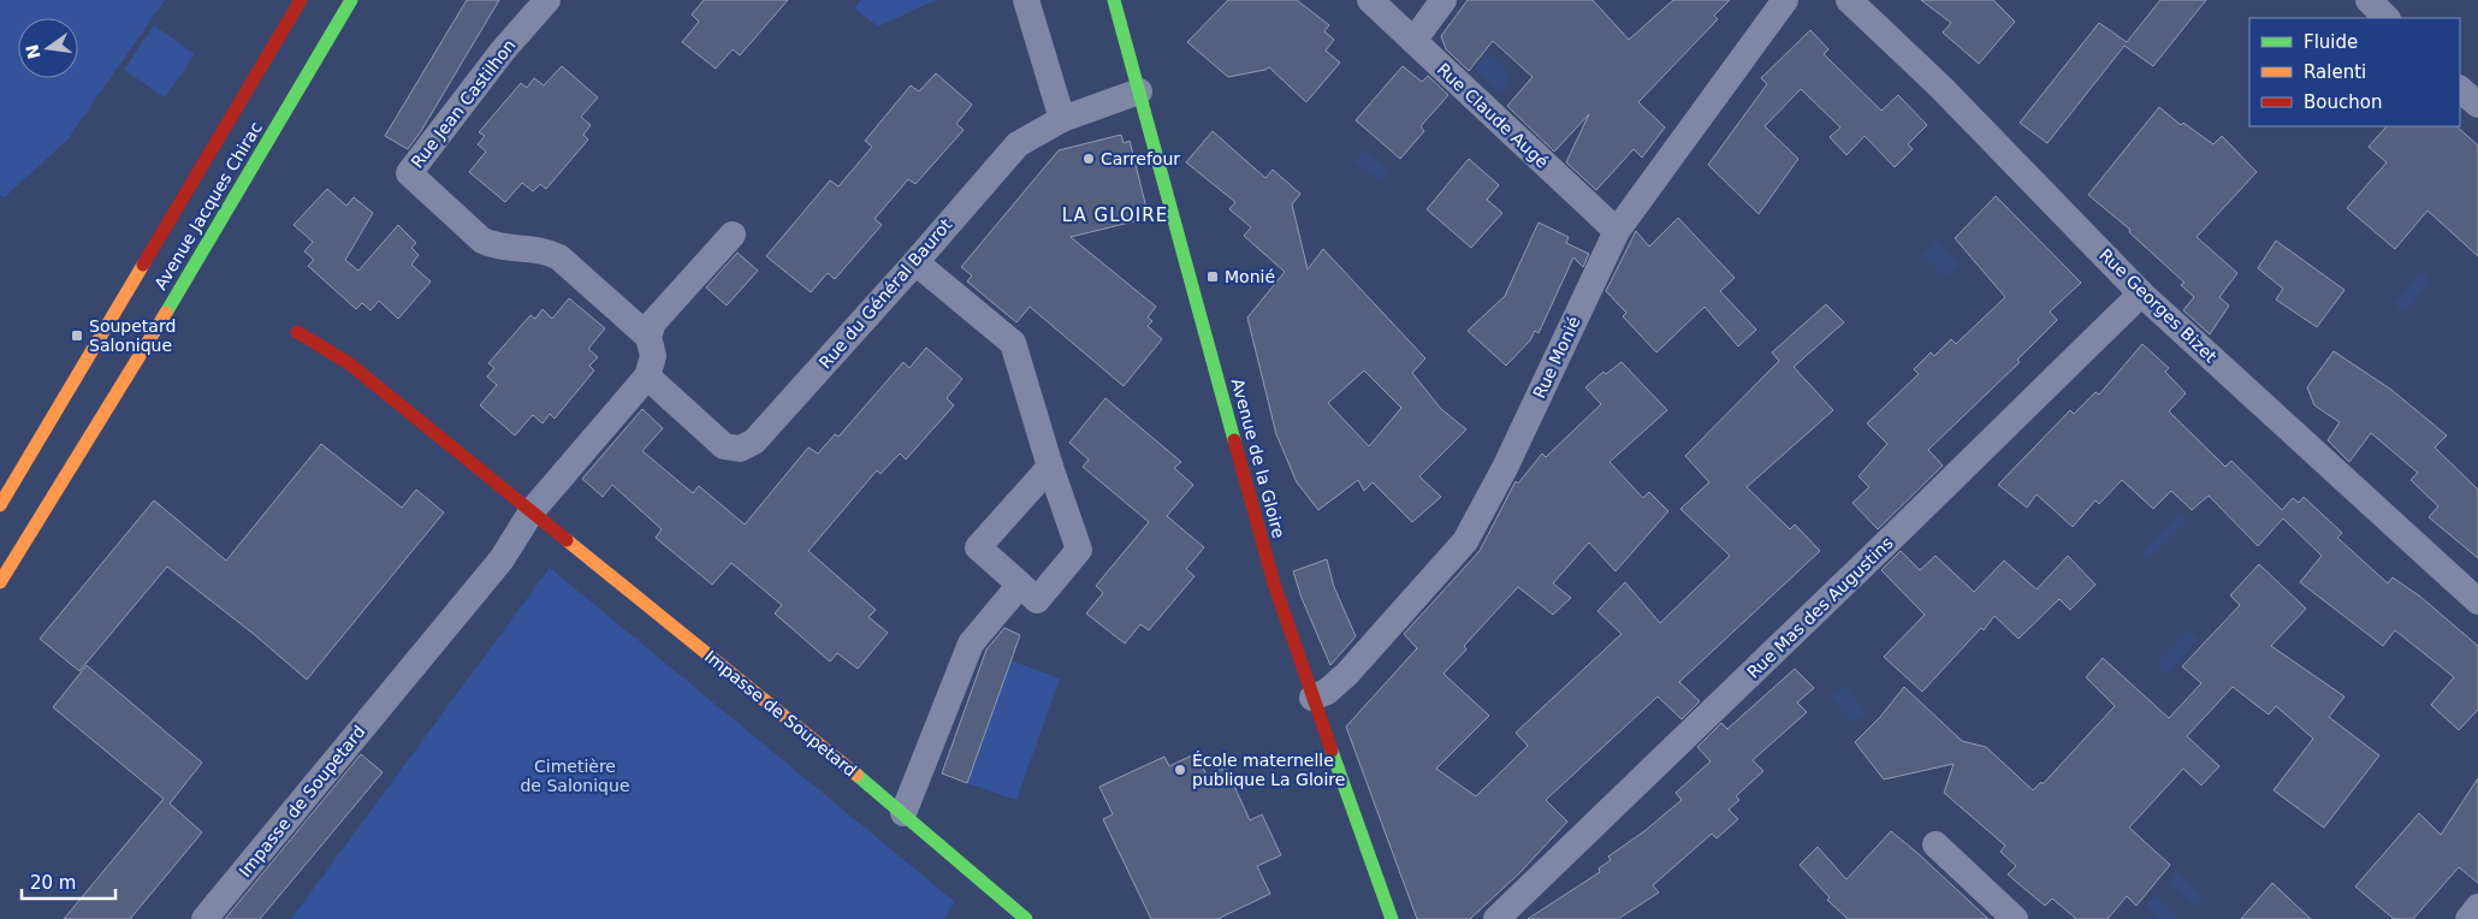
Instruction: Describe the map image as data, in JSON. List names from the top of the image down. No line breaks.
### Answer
{"streets":{"street":["Rue Jean Castilhon","Rue Claude Augé","Avenue Jacques Chirac","Rue du Général Baurot","Rue Georges Bizet","Rue Monié","Avenue de la Gloire","Rue Mas des Augustins","Impasse de Soupetard"]},"crossings":[["Rue Claude Augé","Rue Monié"],["Rue du Général Baurot","Avenue de la Gloire"],["Rue Georges Bizet","Rue Mas des Augustins"],["Rue Monié","Avenue de la Gloire"]],"districts":["LA GLOIRE"],"parks":["Cimetière de Salonique"],"places":{"other":["Carrefour","École maternelle publique La Gloire"],"transit":["Monié","Soupetard Salonique"]},"legend":["Fluide","Ralenti","Bouchon"],"scale_bar":"20 m","north":"left"}
